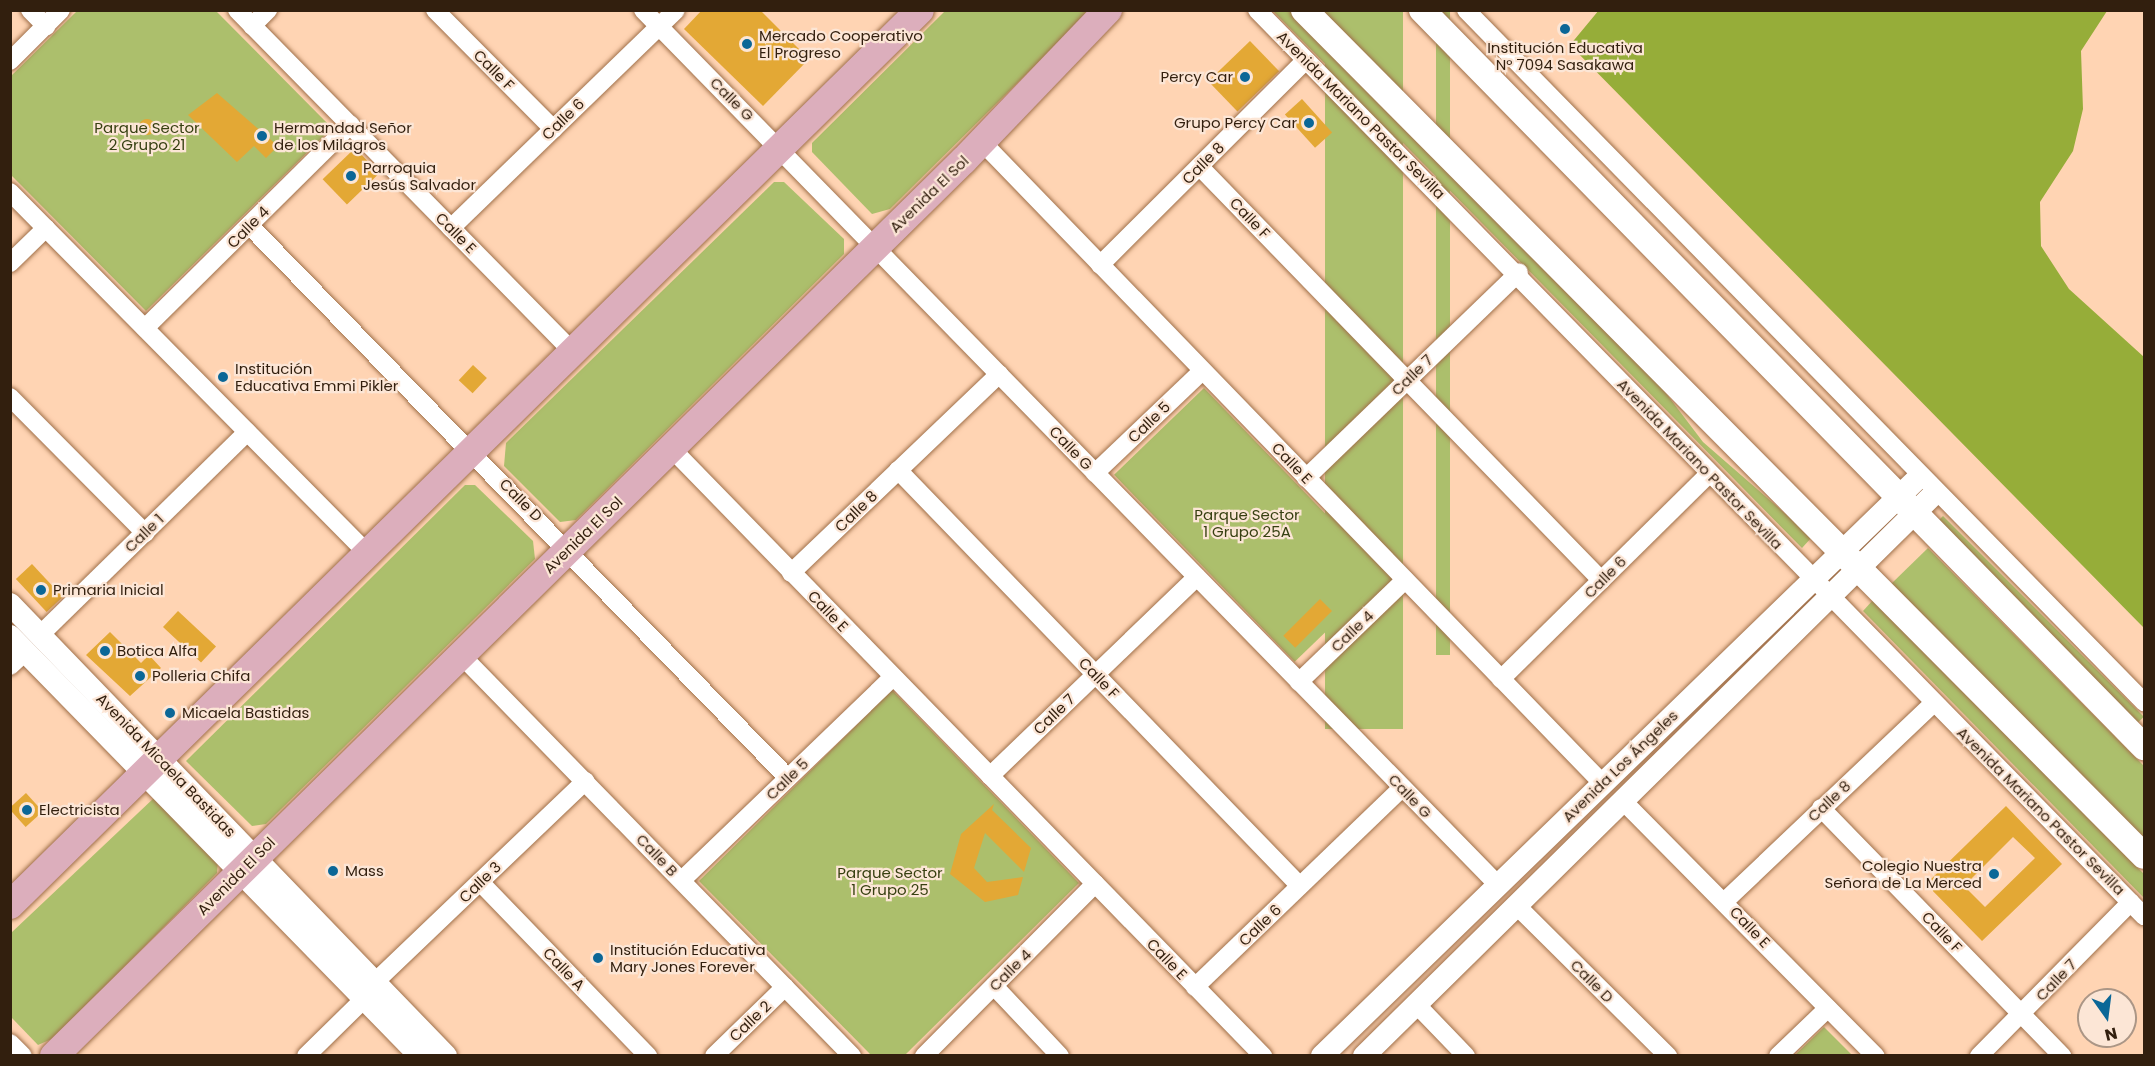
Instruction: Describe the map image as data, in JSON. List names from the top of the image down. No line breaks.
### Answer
{"streets":{"main road":["Avenida Mariano Pastor Sevilla","Avenida El Sol"],"street":["Calle F","Calle G","Calle 6","Calle 8","Calle 4","Calle E","Calle 7","Calle 5","Calle D","Calle 1","Avenida Micaela Bastidas","Avenida Los Ángeles","Calle B","Calle 3","Calle A","Calle 2"]},"crossings":[["Calle F","Calle 6"],["Calle F","Calle 8"],["Calle F","Calle 7"],["Calle G","Calle 6"],["Calle G","Calle 8"],["Calle G","Avenida El Sol"],["Calle G","Calle 4"],["Calle G","Calle 7"],["Calle G","Calle 5"],["Calle G","Avenida Los Ángeles"],["Avenida Mariano Pastor Sevilla","Calle 6"],["Avenida Mariano Pastor Sevilla","Calle 8"],["Avenida Mariano Pastor Sevilla","Calle 7"],["Avenida Mariano Pastor Sevilla","Avenida Los Ángeles"],["Calle 6","Calle E"],["Calle 8","Calle E"],["Avenida El Sol","Calle E"],["Avenida El Sol","Calle D"],["Avenida El Sol","Avenida Micaela Bastidas"],["Avenida El Sol","Calle B"],["Calle 4","Calle E"],["Calle 4","Calle D"],["Calle E","Calle 7"],["Calle E","Calle 5"],["Calle E","Avenida Los Ángeles"],["Calle 5","Calle D"],["Calle 5","Calle B"],["Calle D","Avenida Los Ángeles"],["Calle 1","Avenida Micaela Bastidas"],["Avenida Micaela Bastidas","Calle 3"],["Calle B","Calle 3"],["Calle B","Calle 2"],["Calle 3","Calle A"]],"parks":["Parque Sector 2 Grupo 21","Parque Sector 1 Grupo 25A","Parque Sector 1 Grupo 25"],"places":["Institución Educativa N° 7094 Sasakawa","Mercado Cooperativo El Progreso","Percy Car","Grupo Percy Car","Hermandad Señor de los Milagros","Parroquia Jesús Salvador","Institución Educativa Emmi Pikler","Primaria Inicial","Botica Alfa","Polleria Chifa","Micaela Bastidas","Electricista","Mass","Colegio Nuestra Señora de La Merced","Institución Educativa Mary Jones Forever"],"north":"bottom"}
